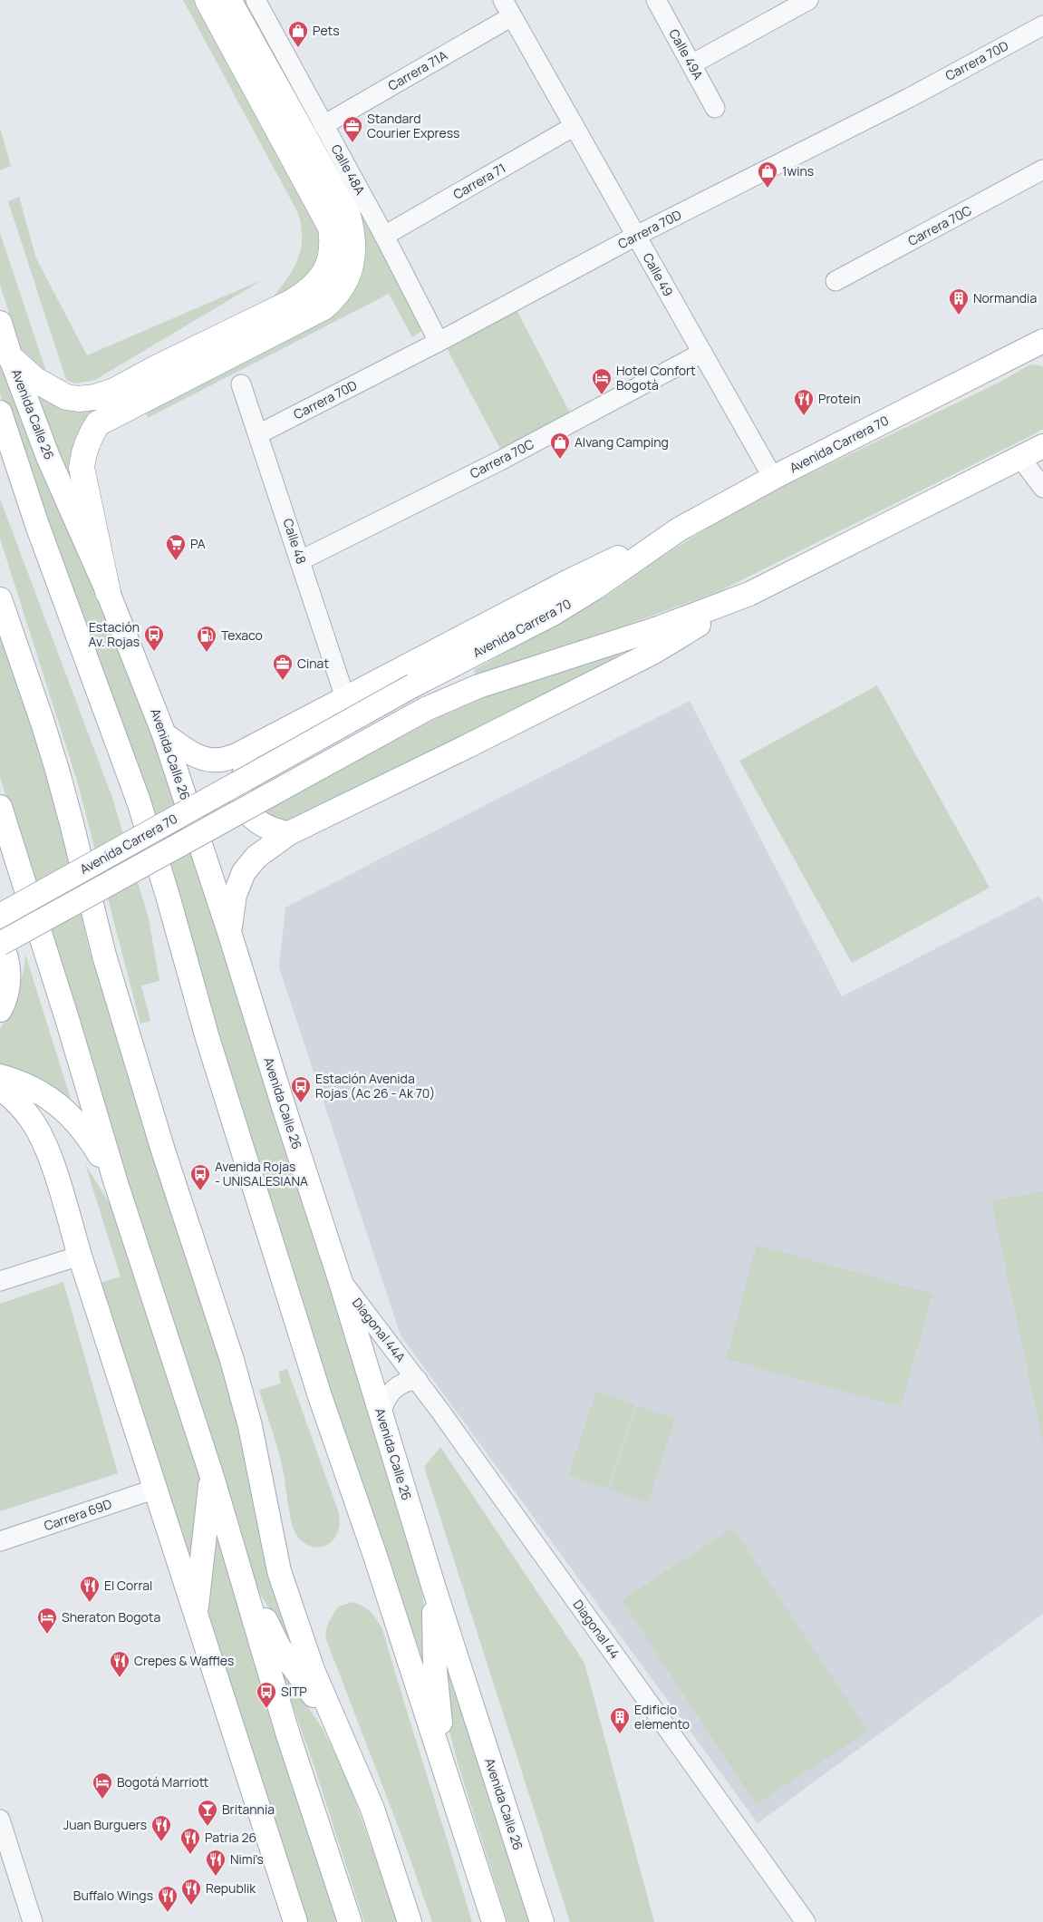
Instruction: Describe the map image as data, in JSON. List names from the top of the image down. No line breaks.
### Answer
{"streets":{"main road":["Avenida Calle 26","Avenida Carrera 70"],"street":["Calle 49A","Carrera 70D","Carrera 71A","Calle 48A","Carrera 71","Carrera 70C","Calle 49","Calle 48","Diagonal 44A","Carrera 69D","Diagonal 44"]},"crossings":[["Carrera 70D","Calle 48A"],["Carrera 70D","Calle 49"],["Carrera 70D","Calle 48"],["Carrera 71A","Calle 48A"],["Carrera 71A","Calle 49"],["Calle 48A","Carrera 71"],["Carrera 71","Calle 49"],["Carrera 70C","Calle 49"],["Carrera 70C","Calle 48"],["Calle 49","Avenida Carrera 70"],["Avenida Calle 26","Diagonal 44A"],["Diagonal 44A","Diagonal 44"]],"places":{"shop":["Pets","1wins","Alvang Camping"],"office":["Standard Courier Express","Cinat"],"building":["Normandia","Edificio elemento"],"hotel":["Hotel Confort Bogotà","Sheraton Bogota","Bogotá Marriott"],"restaurant":["Protein","El Corral","Crepes & Waffles","Juan Burguers","Patria 26","Nimi's","Republik","Buffalo Wings"],"supermarket":["PA"],"bus stop":["Estación Av. Rojas","Estación Avenida Rojas (Ac 26 - Ak 70)","Avenida Rojas - UNISALESIANA","SITP"],"fuel station":["Texaco"],"bar":["Britannia"]}}
